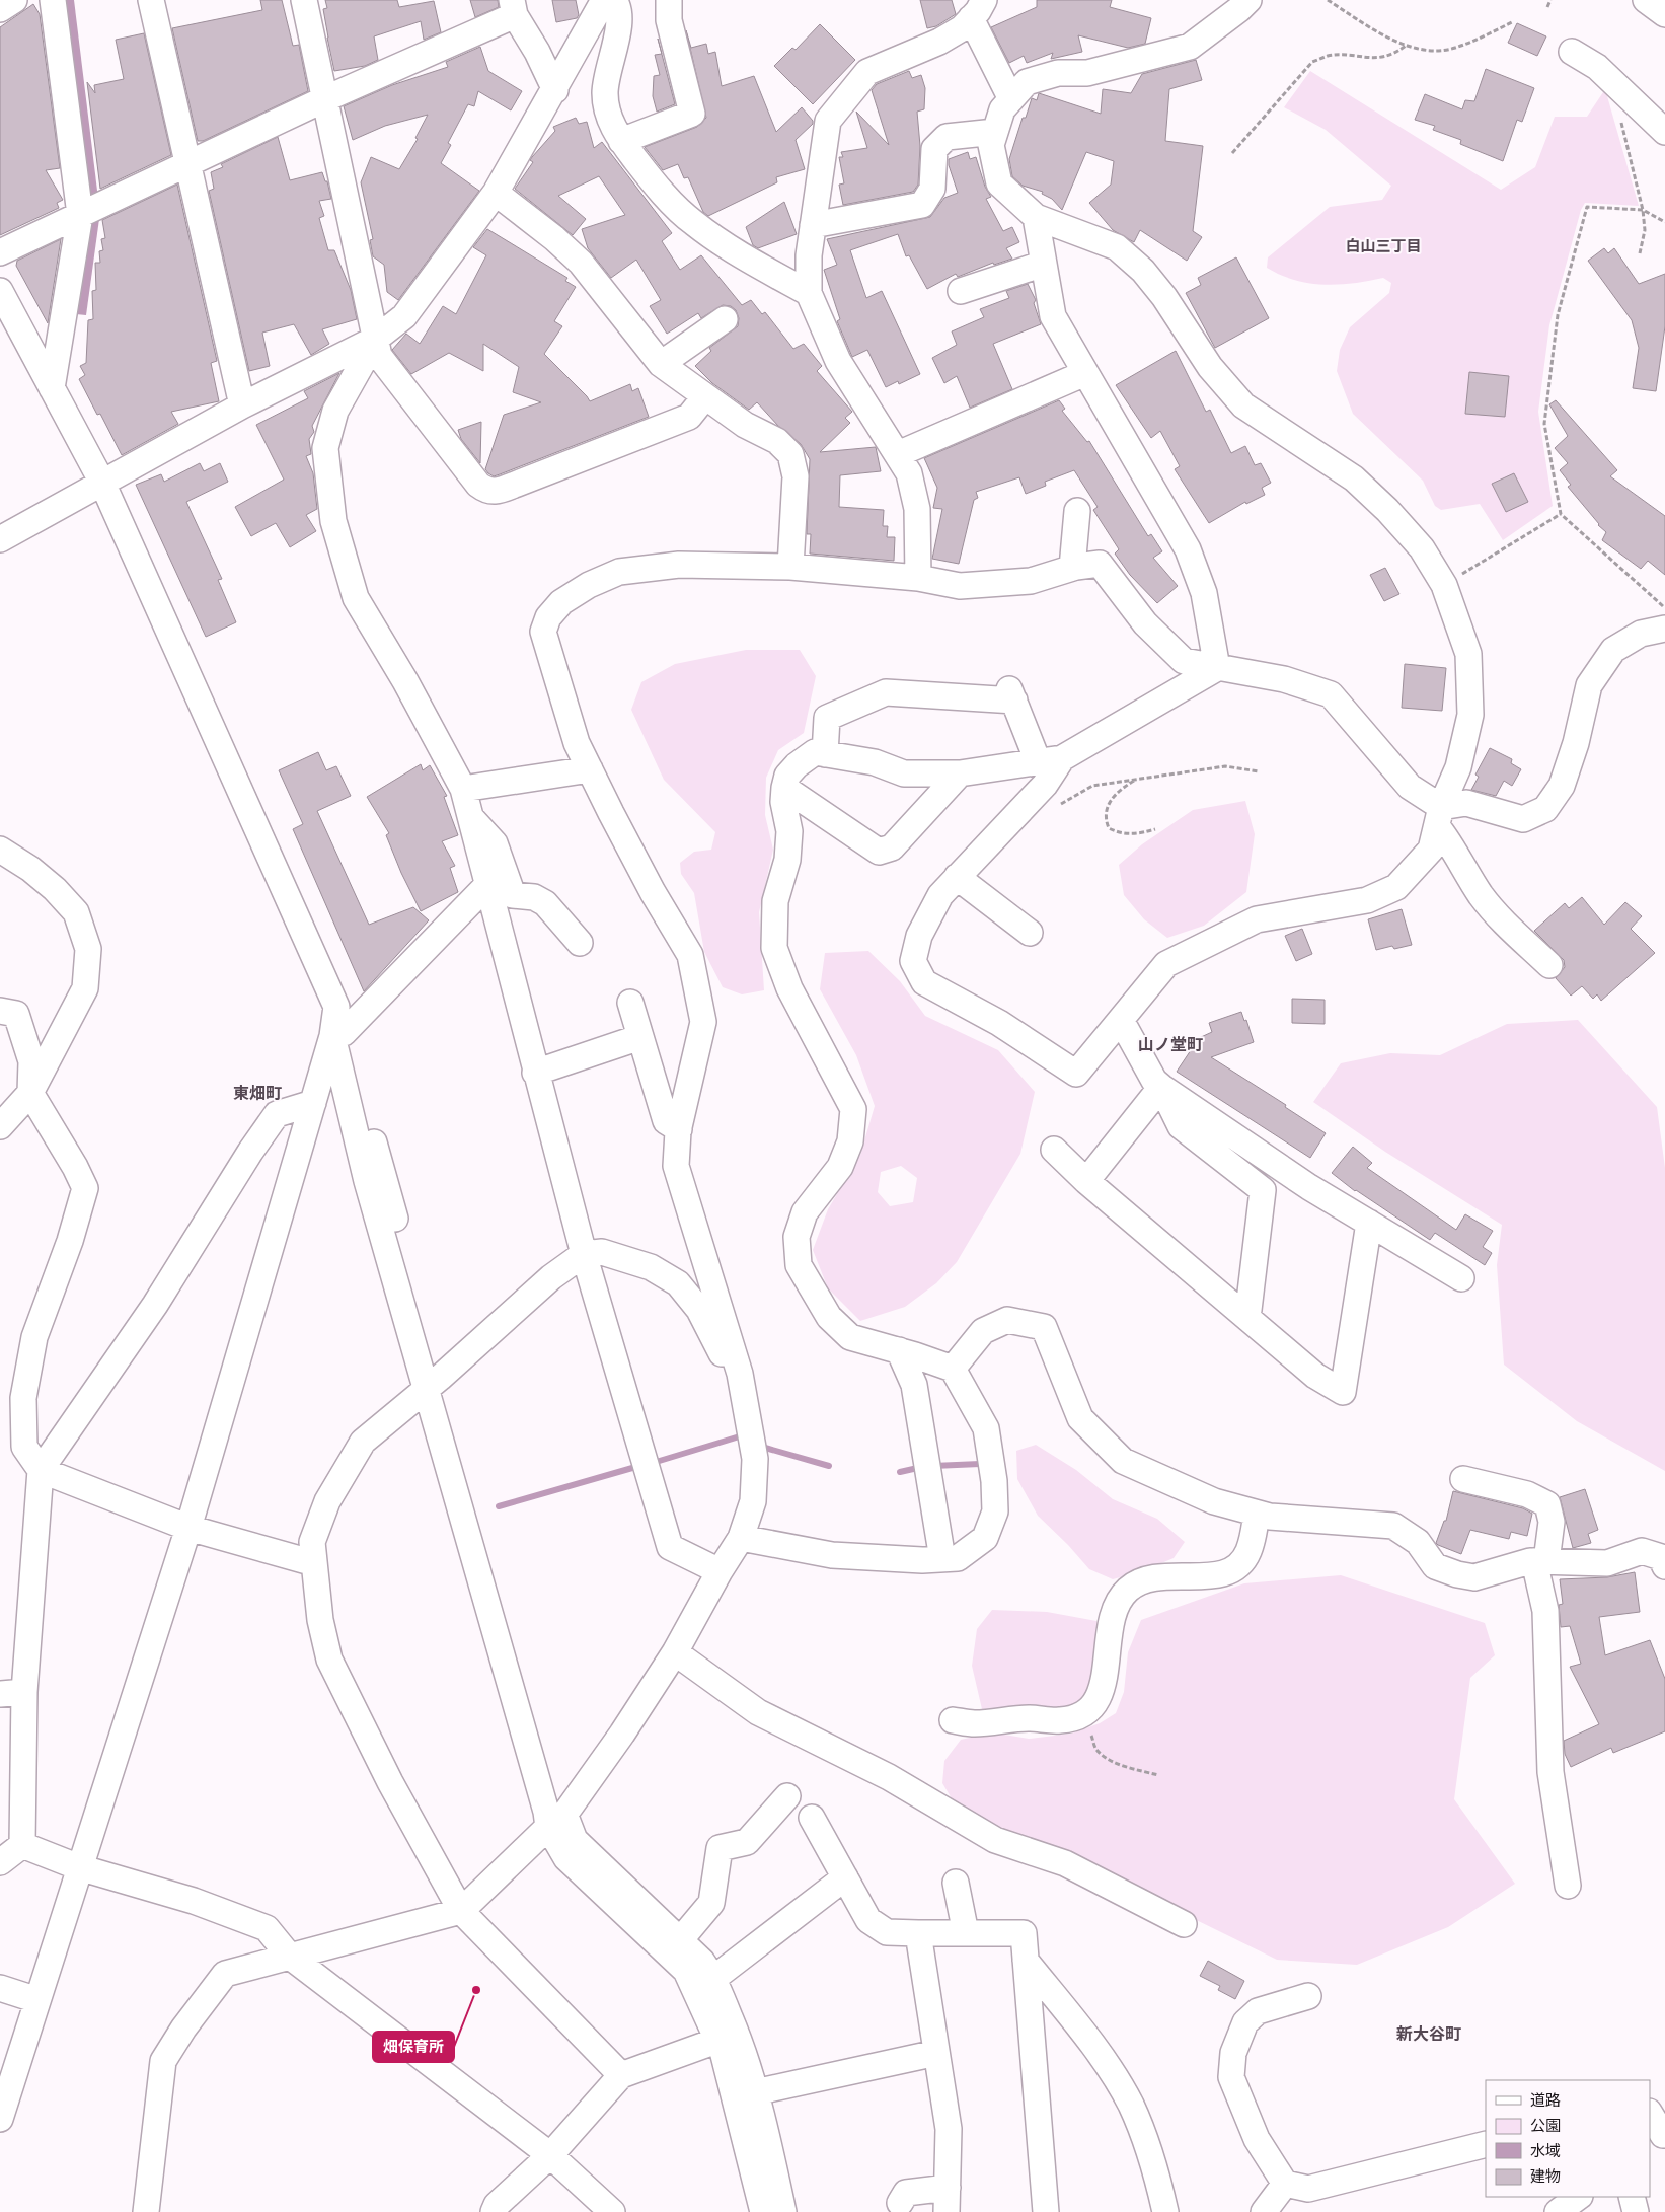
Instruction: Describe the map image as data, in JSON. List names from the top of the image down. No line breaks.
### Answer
{"districts":["白山三丁目","山ノ堂町","東畑町","新大谷町"],"places":["畑保育所"],"legend":["道路","公園","水域","建物"]}
